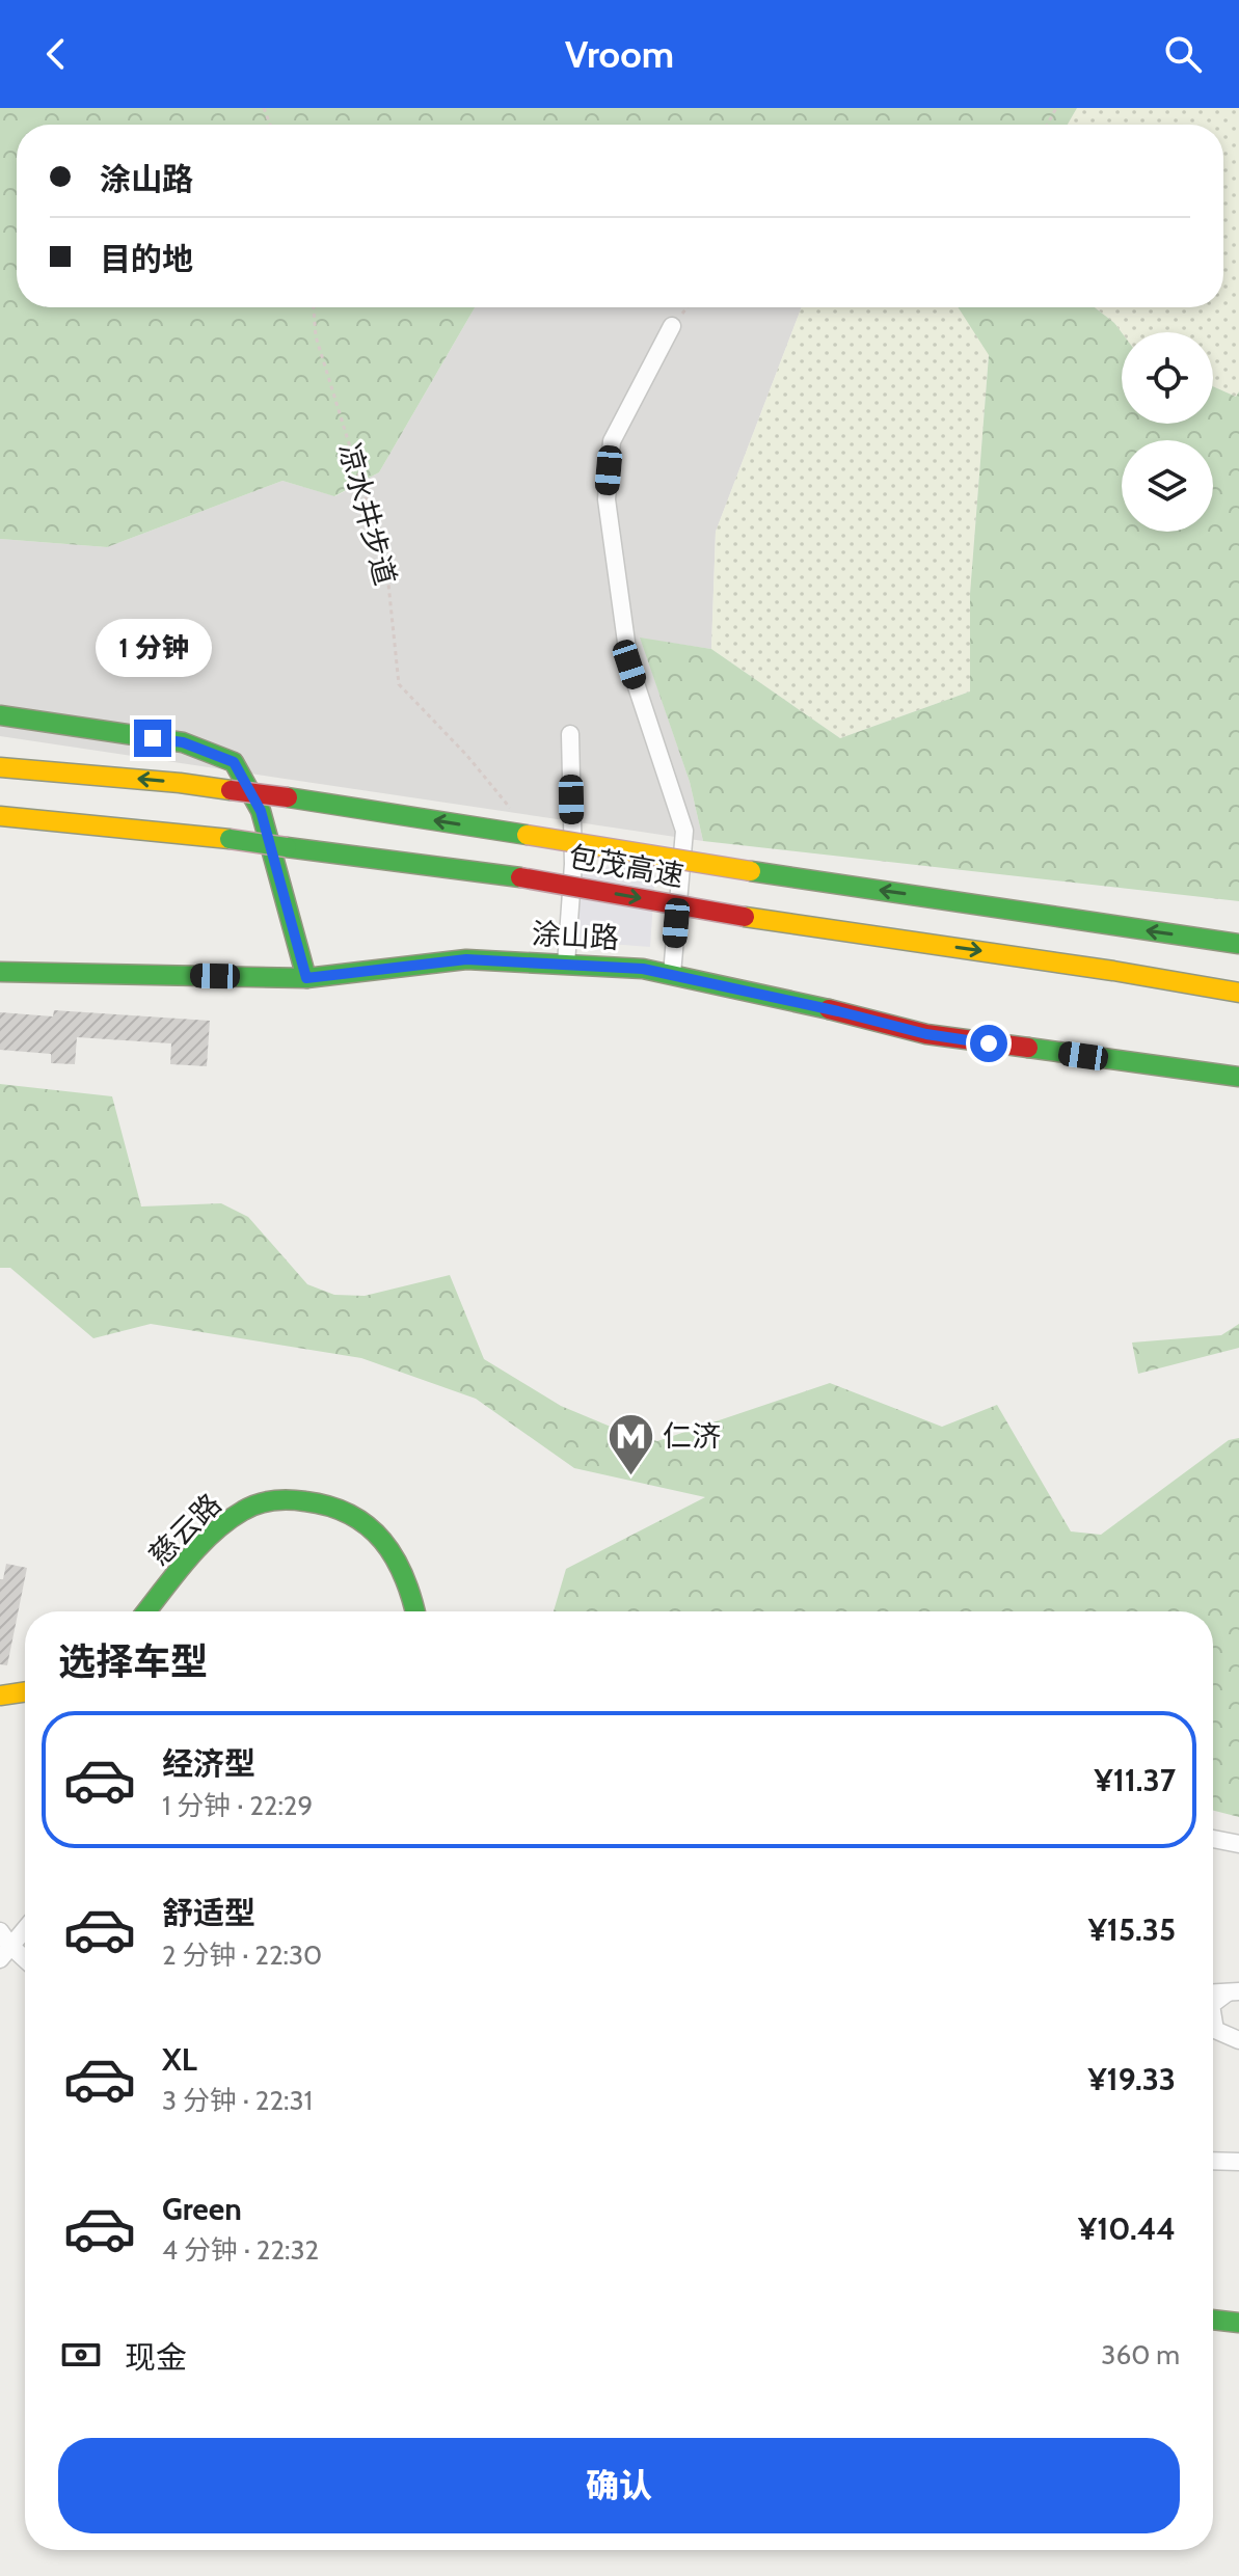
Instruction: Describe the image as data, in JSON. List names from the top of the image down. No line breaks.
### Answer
{"streets":{"main road":["包茂高速","涂山路","慈云路"],"path":["凉水井步道"]},"places":{"metro station":["仁济"]},"page":{"header":"Vroom","banner":["涂山路","目的地"],"bubble":"1 分钟","heading":"选择车型","list":[{"name":"经济型","note":"1 分钟 · 22:29","value":"¥11.37"},{"name":"舒适型","note":"2 分钟 · 22:30","value":"¥15.35"},{"name":"XL","note":"3 分钟 · 22:31","value":"¥19.33"},{"name":"Green","note":"4 分钟 · 22:32","value":"¥10.44"}],"pay":["现金","360 m"],"buttons":"确认"}}
